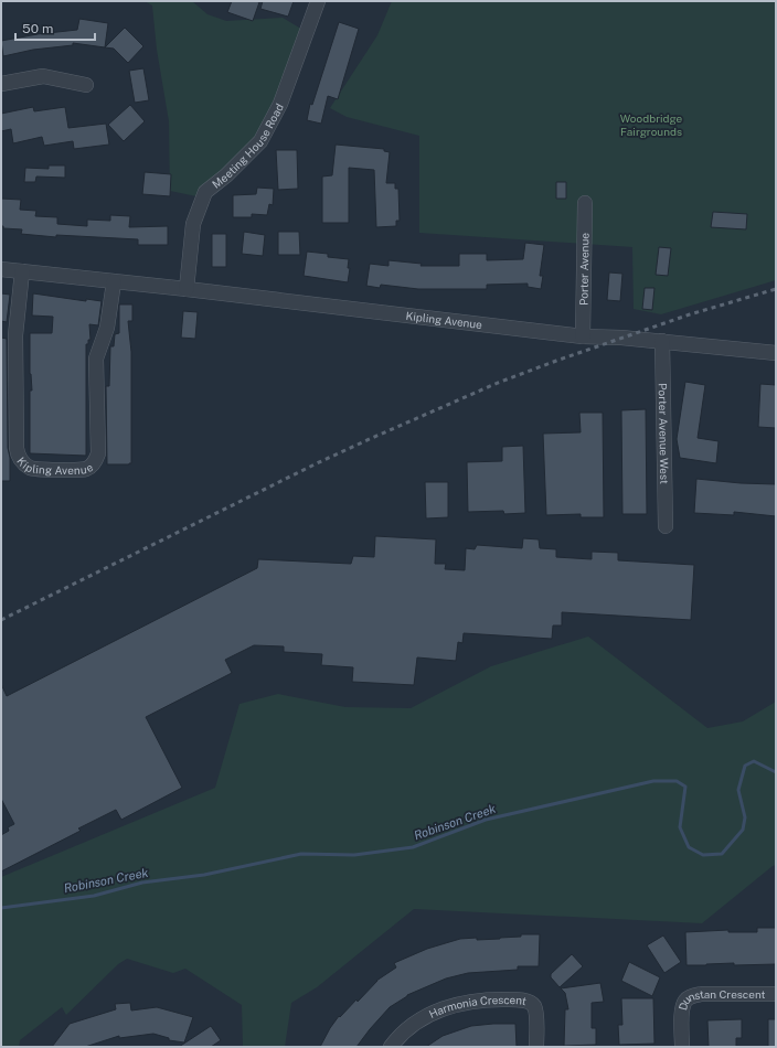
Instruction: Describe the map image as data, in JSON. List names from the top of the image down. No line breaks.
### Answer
{"streets":{"street":["Meeting House Road","Porter Avenue","Kipling Avenue","Porter Avenue West","Dunstan Crescent","Harmonia Crescent"]},"crossings":[["Meeting House Road","Kipling Avenue"],["Porter Avenue","Kipling Avenue"],["Kipling Avenue","Porter Avenue West"]],"water":["Robinson Creek"],"parks":["Woodbridge Fairgrounds"],"scale_bar":"50 m"}
